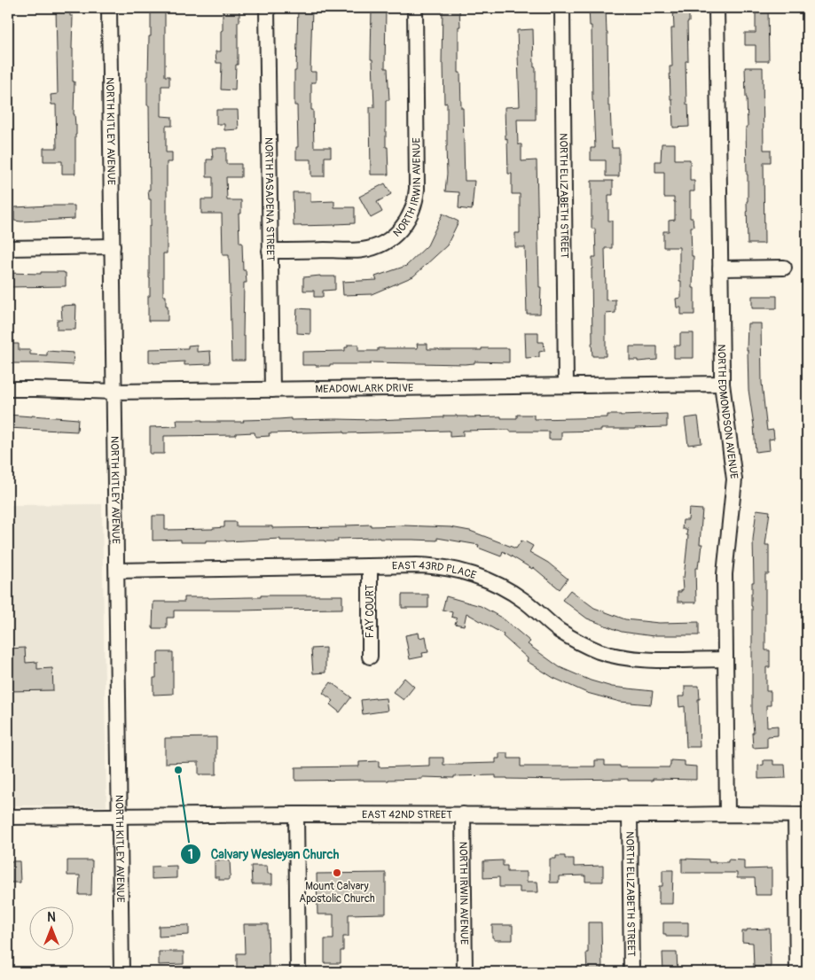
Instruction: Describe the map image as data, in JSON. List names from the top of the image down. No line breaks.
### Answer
{"streets":{"street":["NORTH KITLEY AVENUE","NORTH IRWIN AVENUE","NORTH ELIZABETH STREET","NORTH PASADENA STREET","MEADOWLARK DRIVE","NORTH EDMONDSON AVENUE","EAST 43RD PLACE","FAY COURT","EAST 42ND STREET"]},"crossings":[["NORTH KITLEY AVENUE","MEADOWLARK DRIVE"],["NORTH KITLEY AVENUE","EAST 43RD PLACE"],["NORTH KITLEY AVENUE","EAST 42ND STREET"],["NORTH IRWIN AVENUE","NORTH PASADENA STREET"],["NORTH IRWIN AVENUE","EAST 42ND STREET"],["NORTH ELIZABETH STREET","MEADOWLARK DRIVE"],["NORTH ELIZABETH STREET","EAST 42ND STREET"],["NORTH PASADENA STREET","MEADOWLARK DRIVE"],["MEADOWLARK DRIVE","NORTH EDMONDSON AVENUE"],["NORTH EDMONDSON AVENUE","EAST 43RD PLACE"],["NORTH EDMONDSON AVENUE","EAST 42ND STREET"],["EAST 43RD PLACE","FAY COURT"]],"places":["Calvary Wesleyan Church","Mount Calvary Apostolic Church"],"north":"top"}
